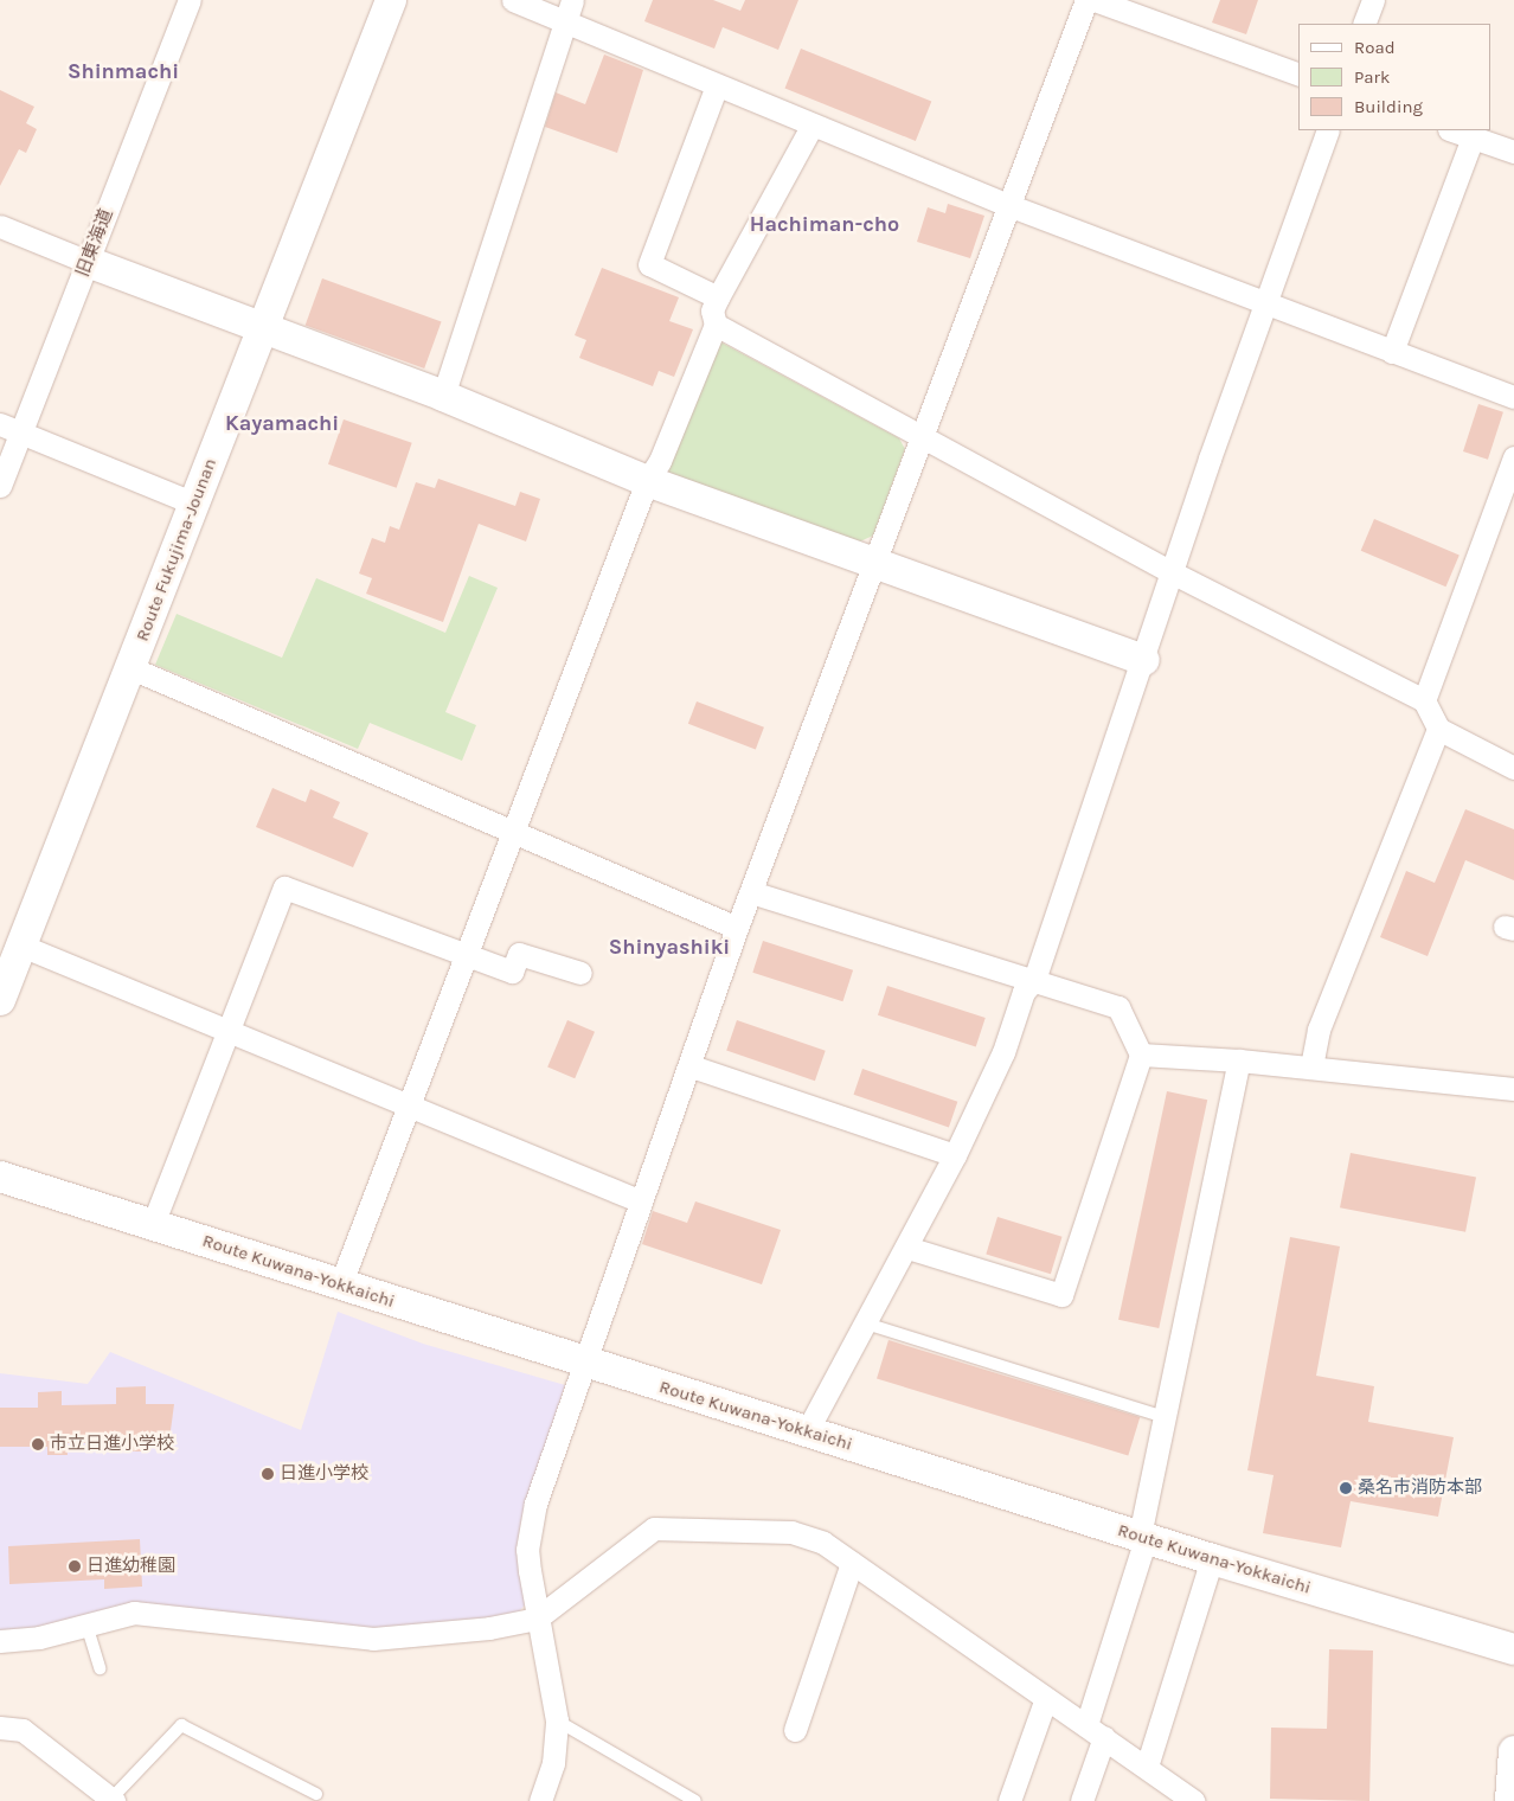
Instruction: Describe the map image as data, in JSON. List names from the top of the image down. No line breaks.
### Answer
{"streets":{"main road":["Route Fukujima-Jounan","Route Kuwana-Yokkaichi"],"street":["旧東海道"]},"districts":["Shinmachi","Hachiman-cho","Kayamachi","Shinyashiki"],"places":["市立日進小学校","日進小学校","桑名市消防本部","日進幼稚園"],"legend":["Road","Park","Building"]}
